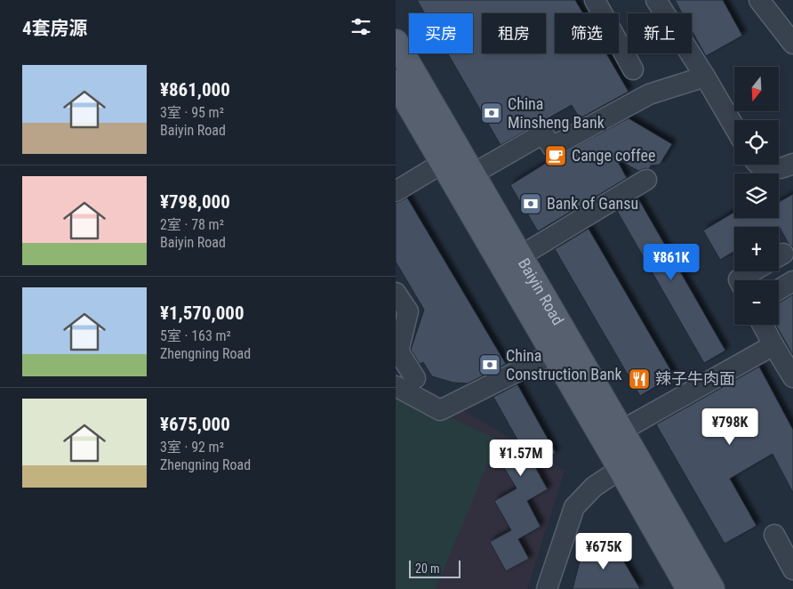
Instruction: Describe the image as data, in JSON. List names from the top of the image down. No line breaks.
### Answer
{"streets":{"main road":["Baiyin Road"]},"places":{"bank":["China Minsheng Bank","Bank of Gansu","China Construction Bank"],"cafe":["Cange coffee"],"restaurant":["辣子牛肉面"]},"scale_bar":"20 m","north":"bottom","page":{"heading":"4套房源","chip":["买房","租房","筛选","新上"],"list":[{"name":"¥861,000","note":"3室 · 95 m² · Baiyin Road"},{"name":"¥798,000","note":"2室 · 78 m² · Baiyin Road"},{"name":"¥1,570,000","note":"5室 · 163 m² · Zhengning Road"},{"name":"¥675,000","note":"3室 · 92 m² · Zhengning Road"}],"map_buttons":["+","−"],"price":["¥861K","¥798K","¥1.57M","¥675K"],"scale":"20 m"}}
